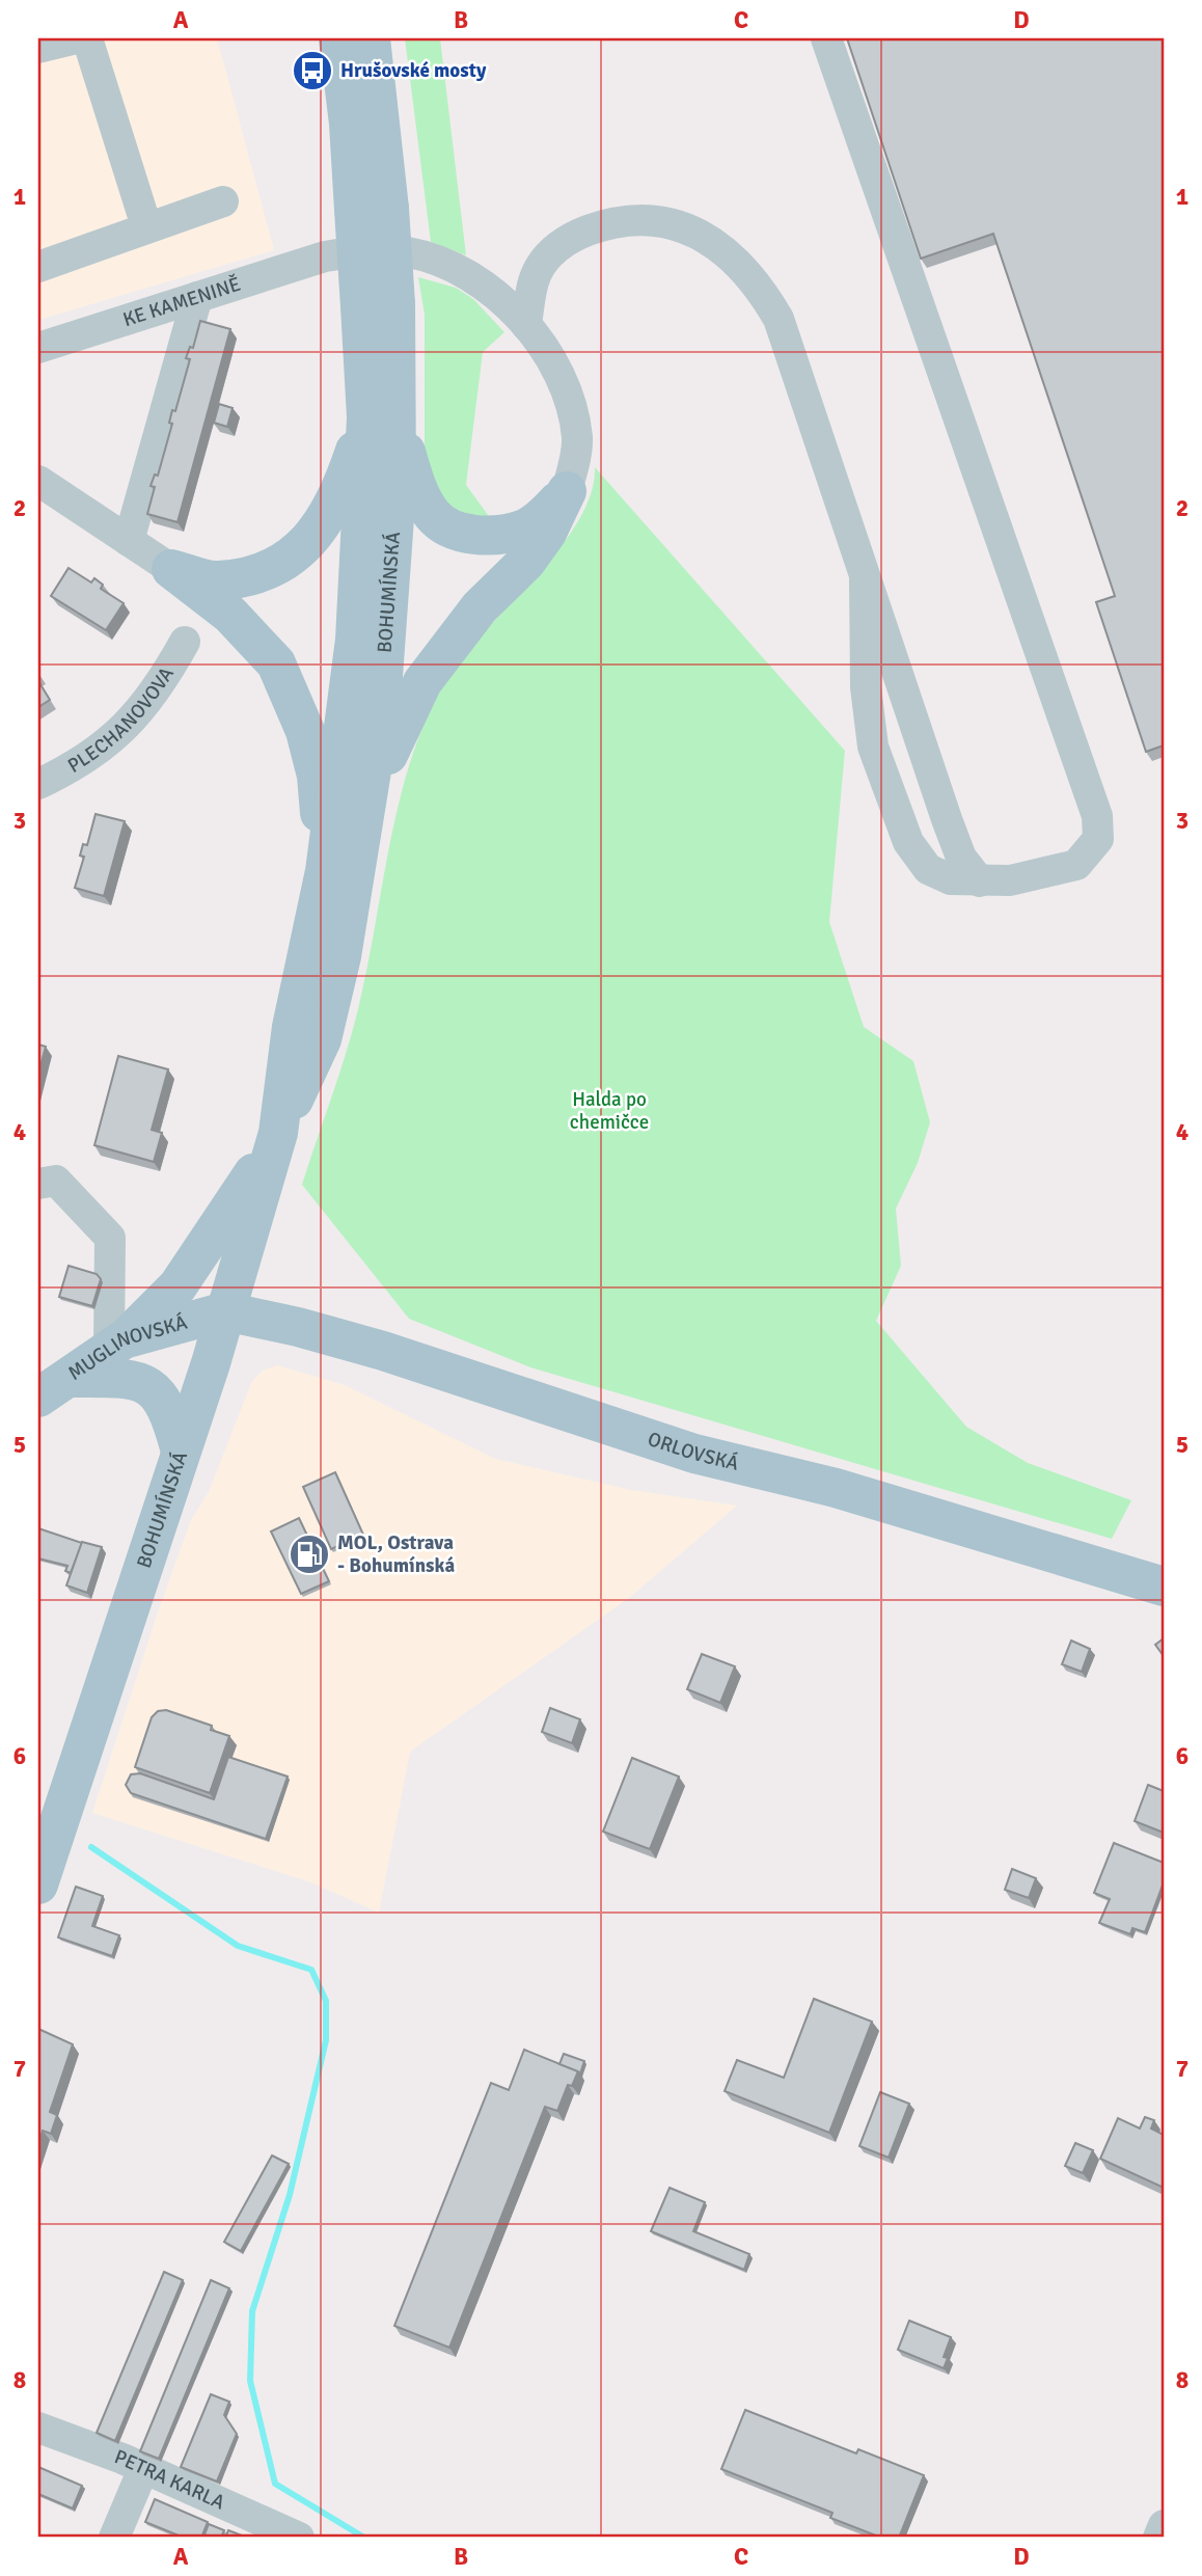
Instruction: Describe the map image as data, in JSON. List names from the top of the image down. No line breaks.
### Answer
{"streets":{"main road":["BOHUMÍNSKÁ","MUGLINOVSKÁ","ORLOVSKÁ"],"street":["KE KAMENINĚ","PLECHANOVOVA","PETRA KARLA"]},"crossings":[["BOHUMÍNSKÁ","MUGLINOVSKÁ"],["BOHUMÍNSKÁ","ORLOVSKÁ"],["MUGLINOVSKÁ","ORLOVSKÁ"]],"parks":["Halda po chemičce"],"places":{"bus stop":["Hrušovské mosty"],"fuel station":["MOL, Ostrava - Bohumínská"]},"grid":{"columns":["A","B","C","D"],"rows":["1","2","3","4","5","6","7","8"]}}
